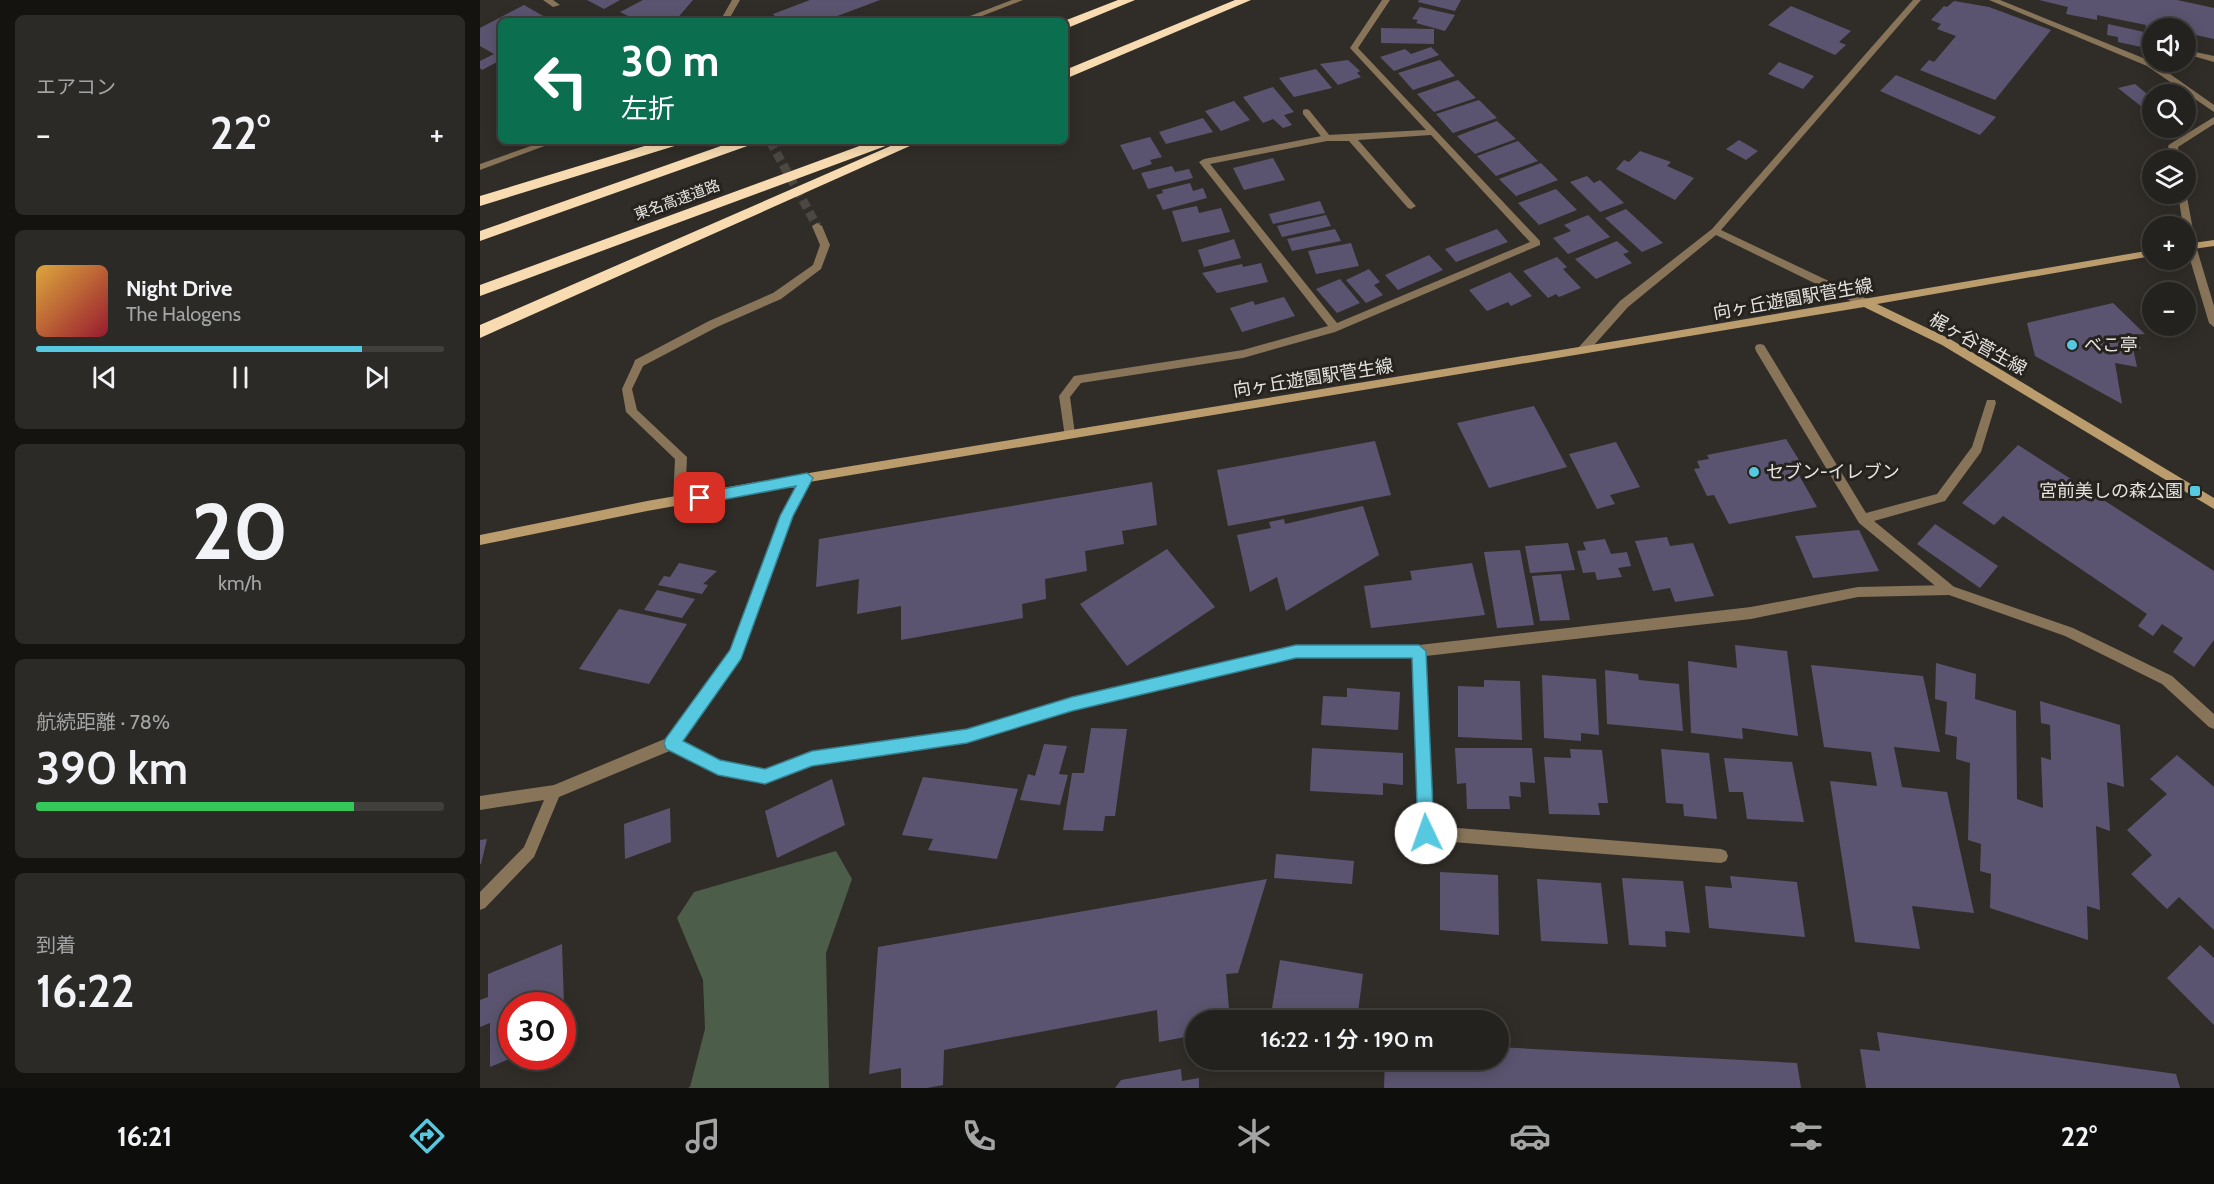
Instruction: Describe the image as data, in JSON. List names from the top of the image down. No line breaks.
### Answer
{"streets":{"highway":["東名高速道路"],"street":["向ヶ丘遊園駅菅生線","梶ヶ谷菅生線"]},"crossings":[["向ヶ丘遊園駅菅生線","梶ヶ谷菅生線"]],"places":{"other":["べこ亭","セブン-イレブン"],"transit":["宮前美しの森公園"]},"page":{"tile":["エアコン",["20","km/h"],["航続距離 · 78%","390 km"],["到着","16:22"]],"map_buttons":["+","−"],"turn":["30 m","左折"],"heat":["−","22°","+"],"song":["Night Drive","The Halogens"],"limit":"30","trip":"16:22 · 1 分 · 190 m","tabs":["16:21","22°"]}}
